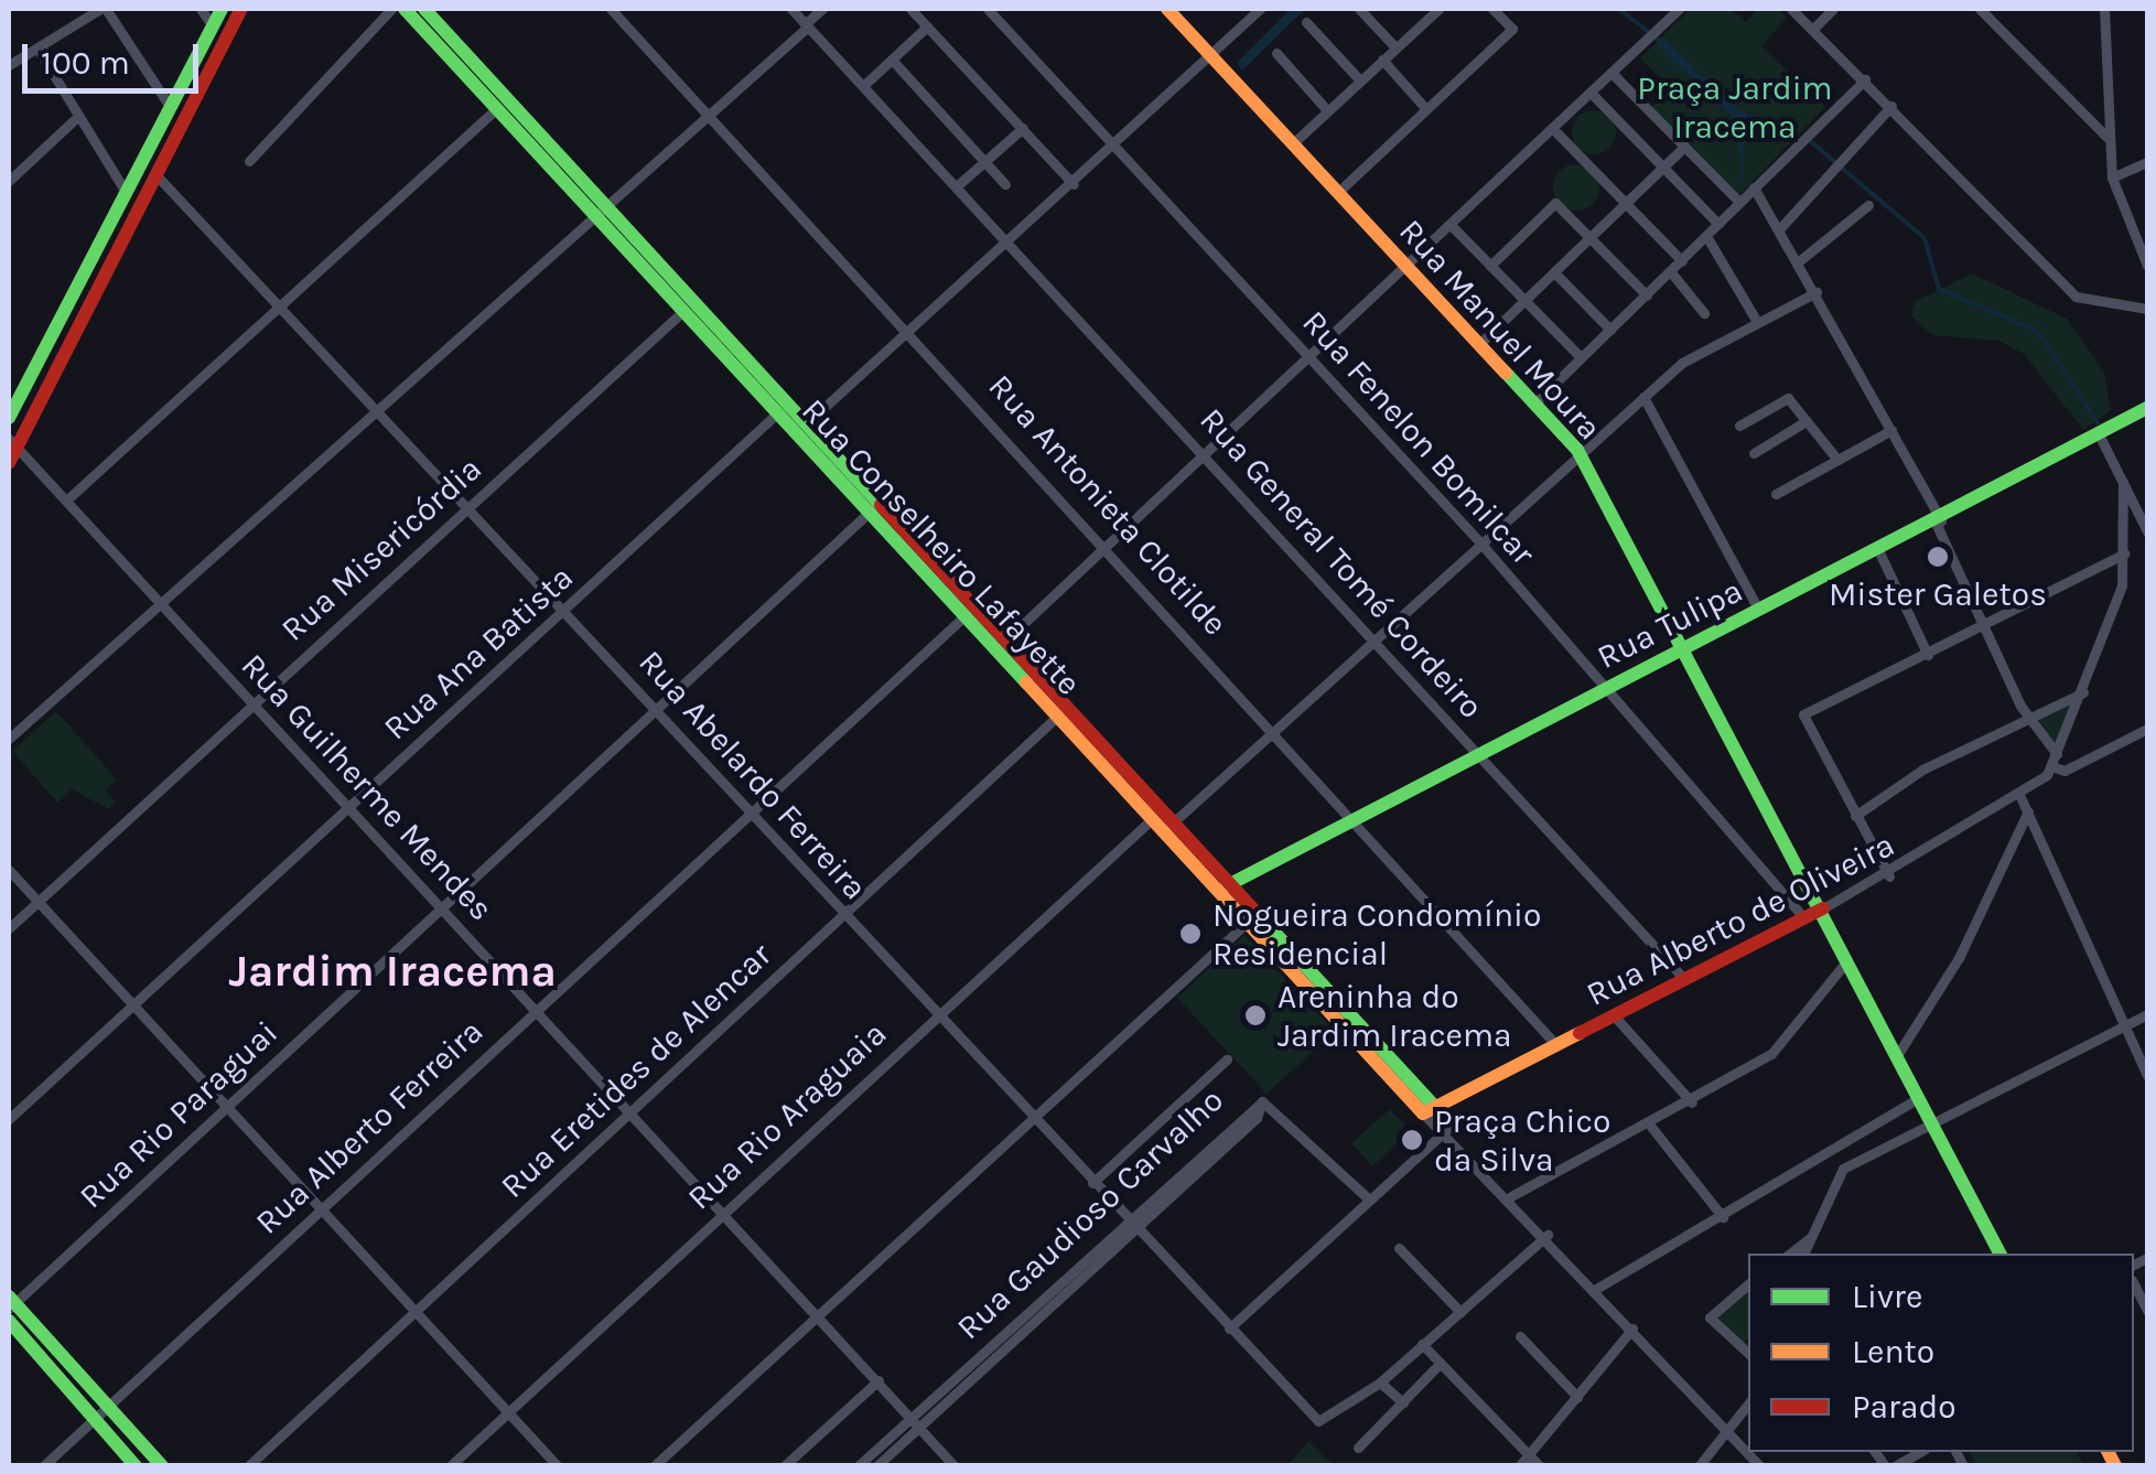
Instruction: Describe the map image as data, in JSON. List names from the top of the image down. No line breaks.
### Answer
{"streets":{"street":["Rua Manuel Moura","Rua Fenelon Bomilcar","Rua Antonieta Clotilde","Rua Conselheiro Lafayette","Rua Misericórdia","Rua General Tomé Cordeiro","Rua Tulipa","Rua Ana Batista","Rua Abelardo Ferreira","Rua Guilherme Mendes","Rua Alberto de Oliveira","Rua Eretides de Alencar","Rua Rio Paraguai","Rua Rio Araguaia","Rua Alberto Ferreira","Rua Gaudioso Carvalho"]},"crossings":[["Rua Manuel Moura","Rua Tulipa"],["Rua Manuel Moura","Rua Alberto de Oliveira"],["Rua Fenelon Bomilcar","Rua Tulipa"],["Rua Fenelon Bomilcar","Rua Alberto de Oliveira"],["Rua Antonieta Clotilde","Rua Tulipa"],["Rua Antonieta Clotilde","Rua Alberto de Oliveira"],["Rua Conselheiro Lafayette","Rua Misericórdia"],["Rua Conselheiro Lafayette","Rua Tulipa"],["Rua Conselheiro Lafayette","Rua Ana Batista"],["Rua Conselheiro Lafayette","Rua Alberto de Oliveira"],["Rua Conselheiro Lafayette","Rua Eretides de Alencar"],["Rua Conselheiro Lafayette","Rua Rio Paraguai"],["Rua Conselheiro Lafayette","Rua Rio Araguaia"],["Rua Conselheiro Lafayette","Rua Alberto Ferreira"],["Rua Misericórdia","Rua Abelardo Ferreira"],["Rua Misericórdia","Rua Guilherme Mendes"],["Rua General Tomé Cordeiro","Rua Tulipa"],["Rua General Tomé Cordeiro","Rua Alberto de Oliveira"],["Rua Ana Batista","Rua Abelardo Ferreira"],["Rua Ana Batista","Rua Guilherme Mendes"],["Rua Abelardo Ferreira","Rua Eretides de Alencar"],["Rua Abelardo Ferreira","Rua Rio Paraguai"],["Rua Abelardo Ferreira","Rua Rio Araguaia"],["Rua Abelardo Ferreira","Rua Alberto Ferreira"],["Rua Abelardo Ferreira","Rua Gaudioso Carvalho"],["Rua Guilherme Mendes","Rua Eretides de Alencar"],["Rua Guilherme Mendes","Rua Rio Paraguai"],["Rua Guilherme Mendes","Rua Rio Araguaia"],["Rua Guilherme Mendes","Rua Alberto Ferreira"],["Rua Guilherme Mendes","Rua Gaudioso Carvalho"]],"districts":["Jardim Iracema"],"parks":["Praça Jardim Iracema"],"places":["Mister Galetos","Nogueira Condomínio Residencial","Areninha do Jardim Iracema","Praça Chico da Silva"],"legend":["Livre","Lento","Parado"],"scale_bar":"100 m"}
